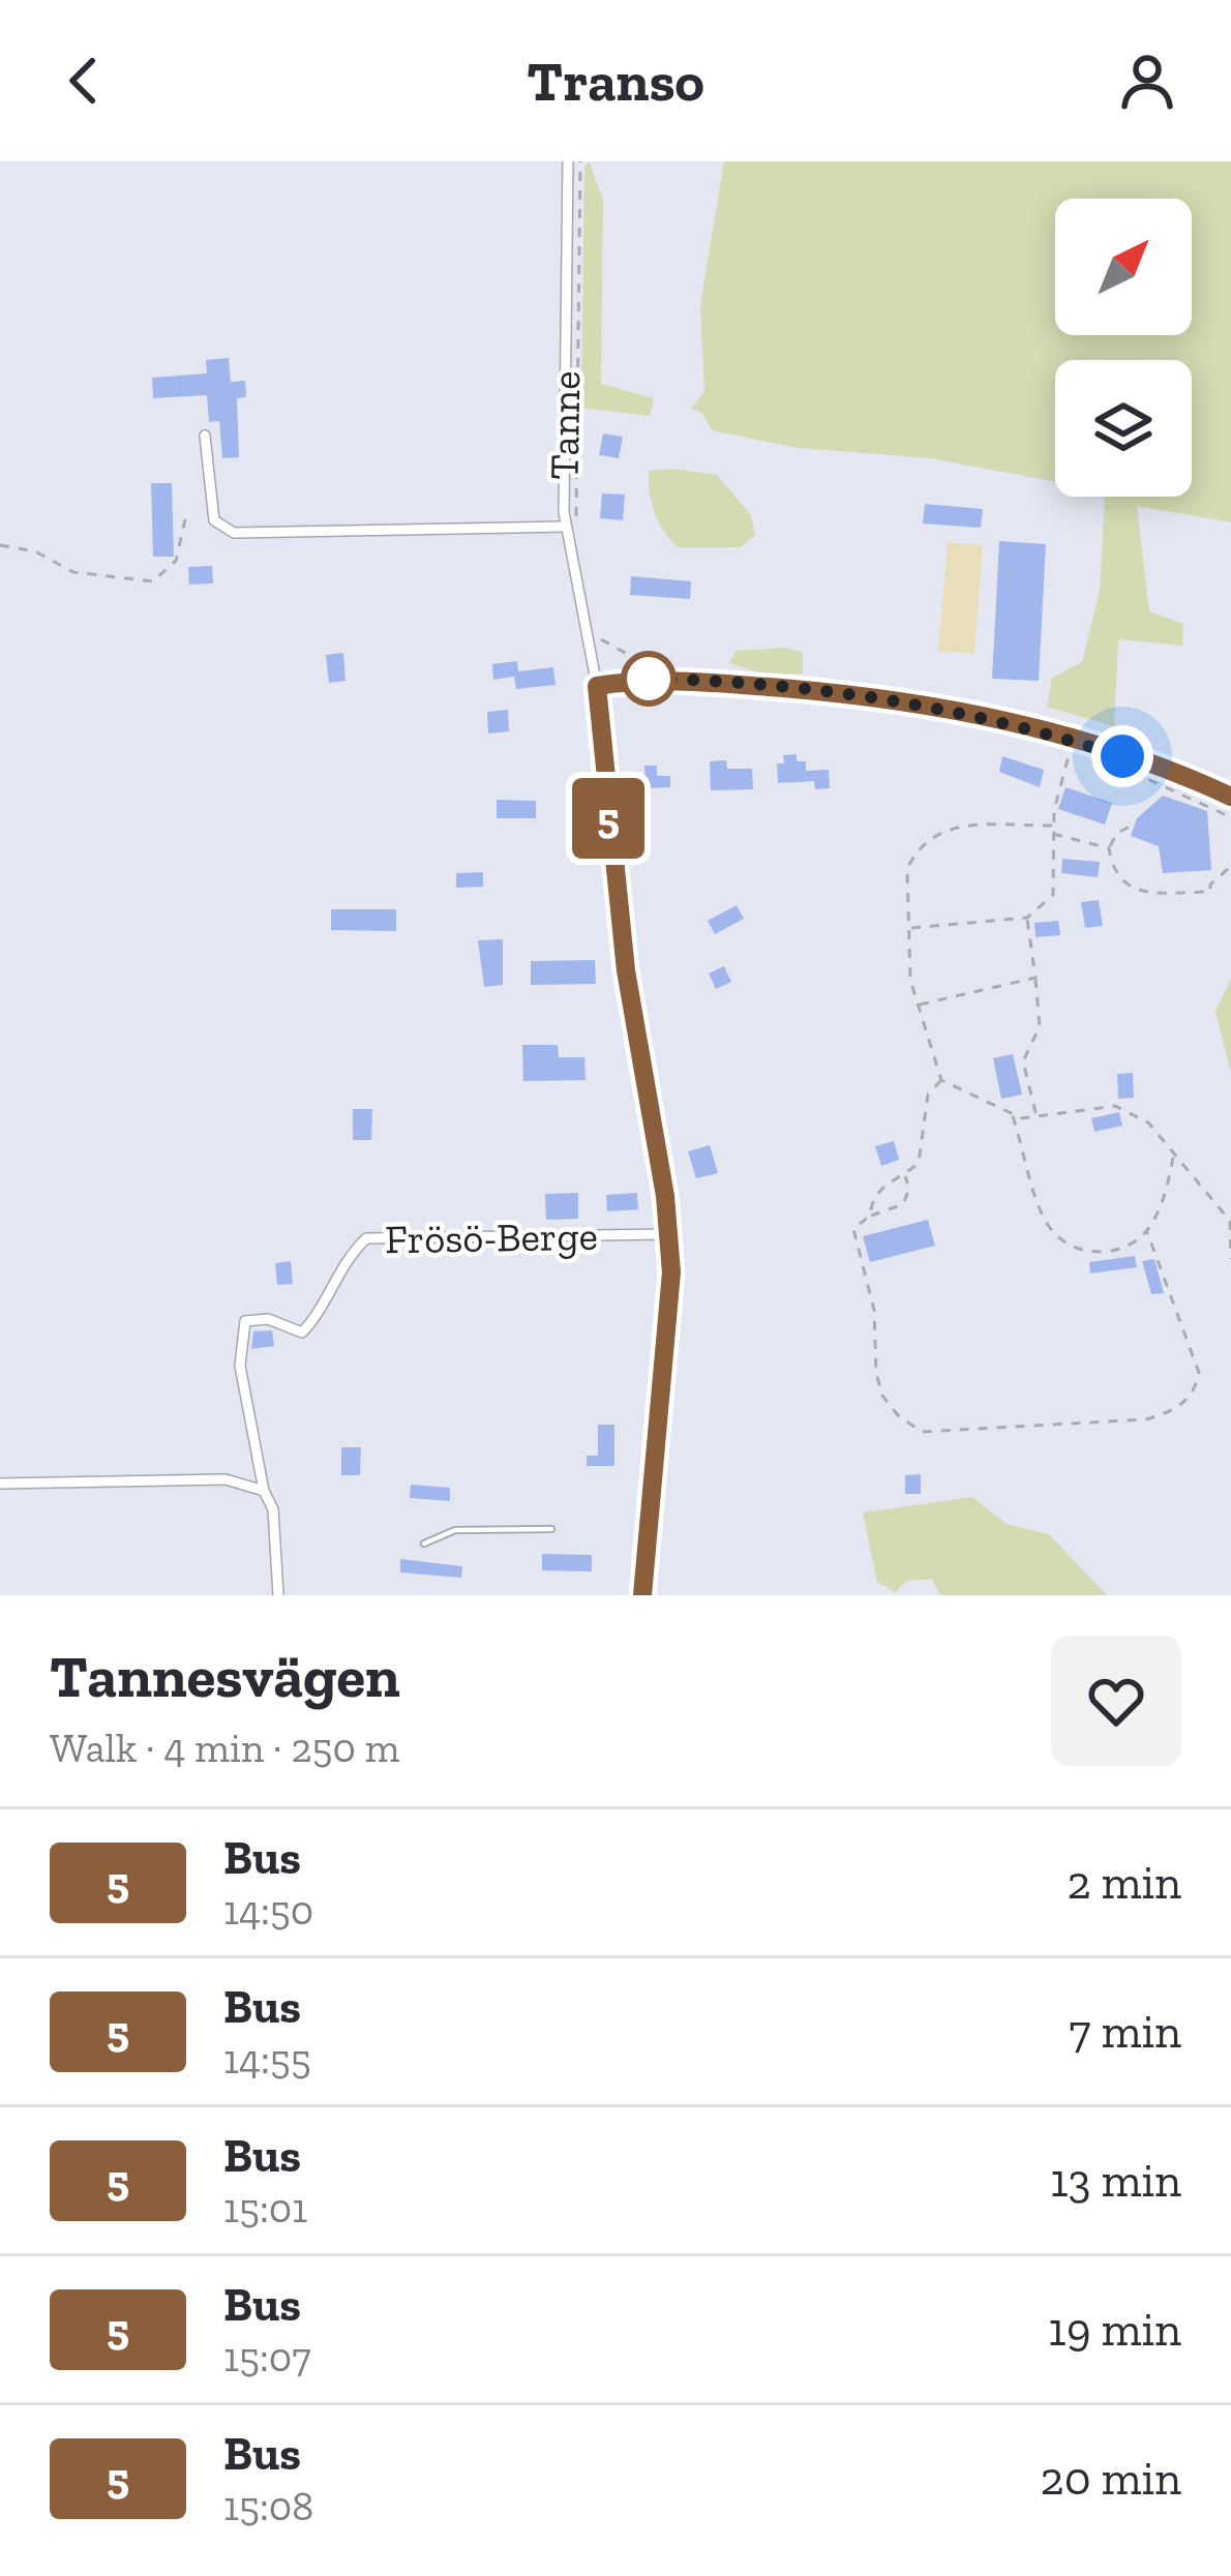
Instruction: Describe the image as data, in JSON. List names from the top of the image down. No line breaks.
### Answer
{"streets":{"street":["Tanne","Frösö-Berge"]},"lines":["bus line 5"],"north":"top right","page":{"header":"Transo","on_map":"5","heading":["Tannesvägen","Walk · 4 min · 250 m"],"list":[{"mark":"5","name":"Bus","note":"14:50","value":"2 min"},{"mark":"5","name":"Bus","note":"14:55","value":"7 min"},{"mark":"5","name":"Bus","note":"15:01","value":"13 min"},{"mark":"5","name":"Bus","note":"15:07","value":"19 min"},{"mark":"5","name":"Bus","note":"15:08","value":"20 min"}]}}
